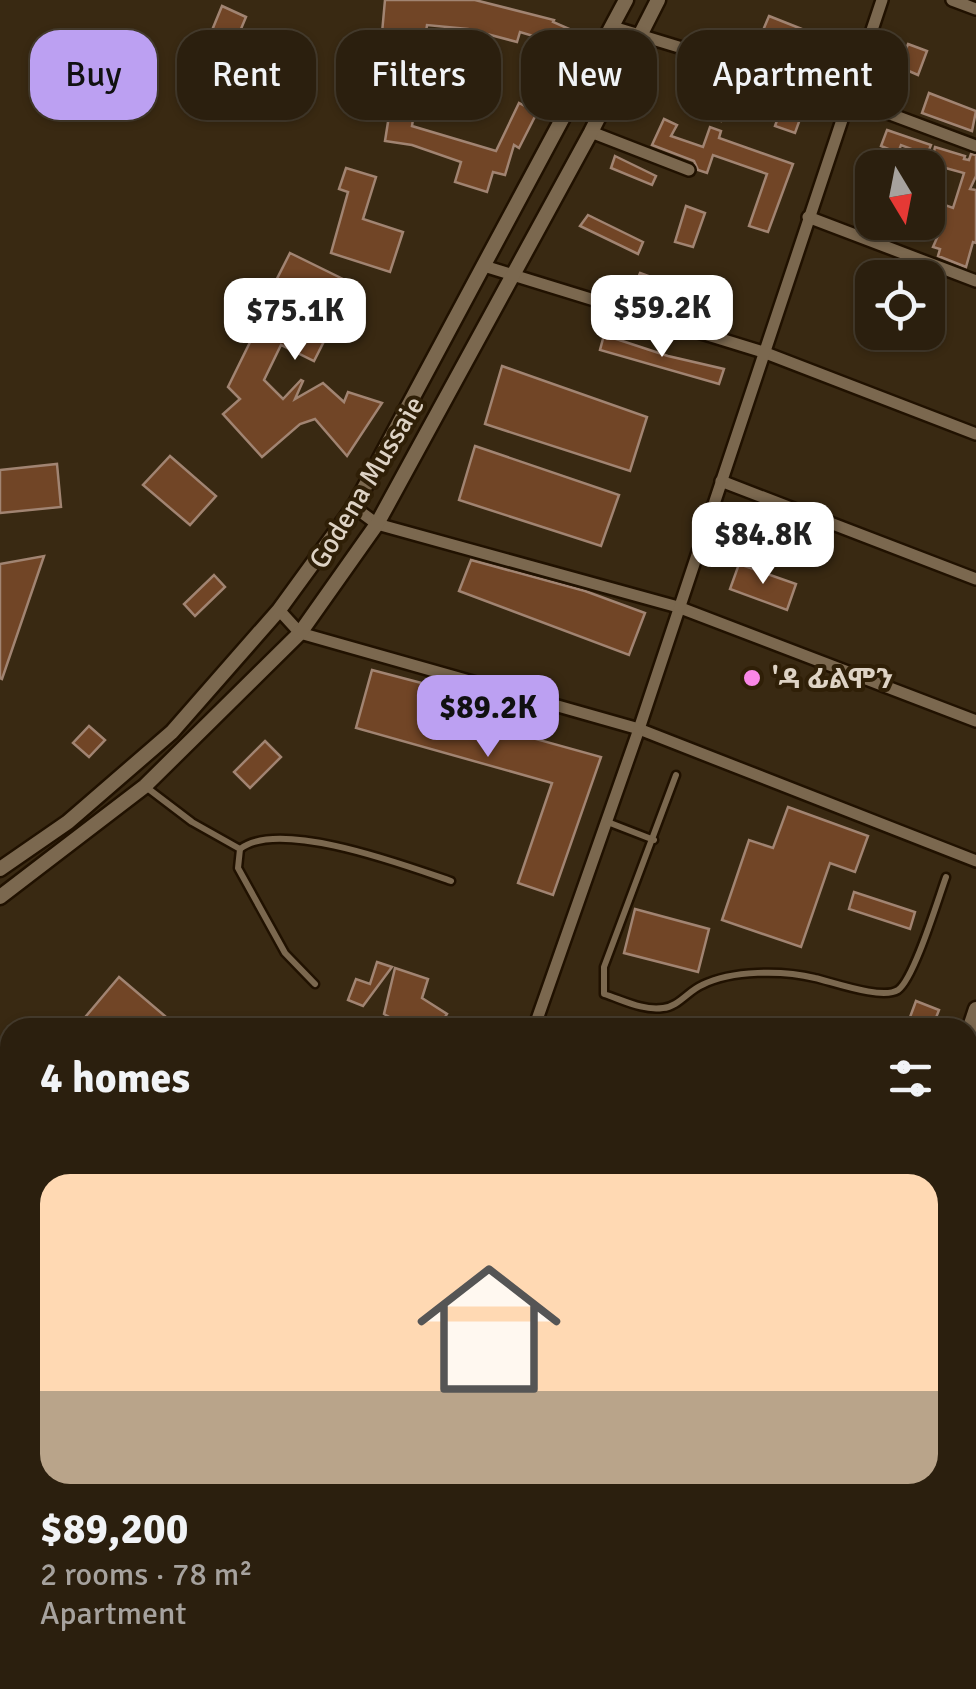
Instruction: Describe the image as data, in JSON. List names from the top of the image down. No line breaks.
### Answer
{"streets":{"street":["Godena Mussaie"]},"places":["'ዳ ፊልሞን"],"north":"bottom","page":{"chip":["Buy","Rent","Filters","New","Apartment"],"price":["$59.2K","$75.1K","$84.8K","$89.2K"],"heading":"4 homes","list":[{"name":"$89,200","note":"2 rooms · 78 m² · Apartment"}]}}
